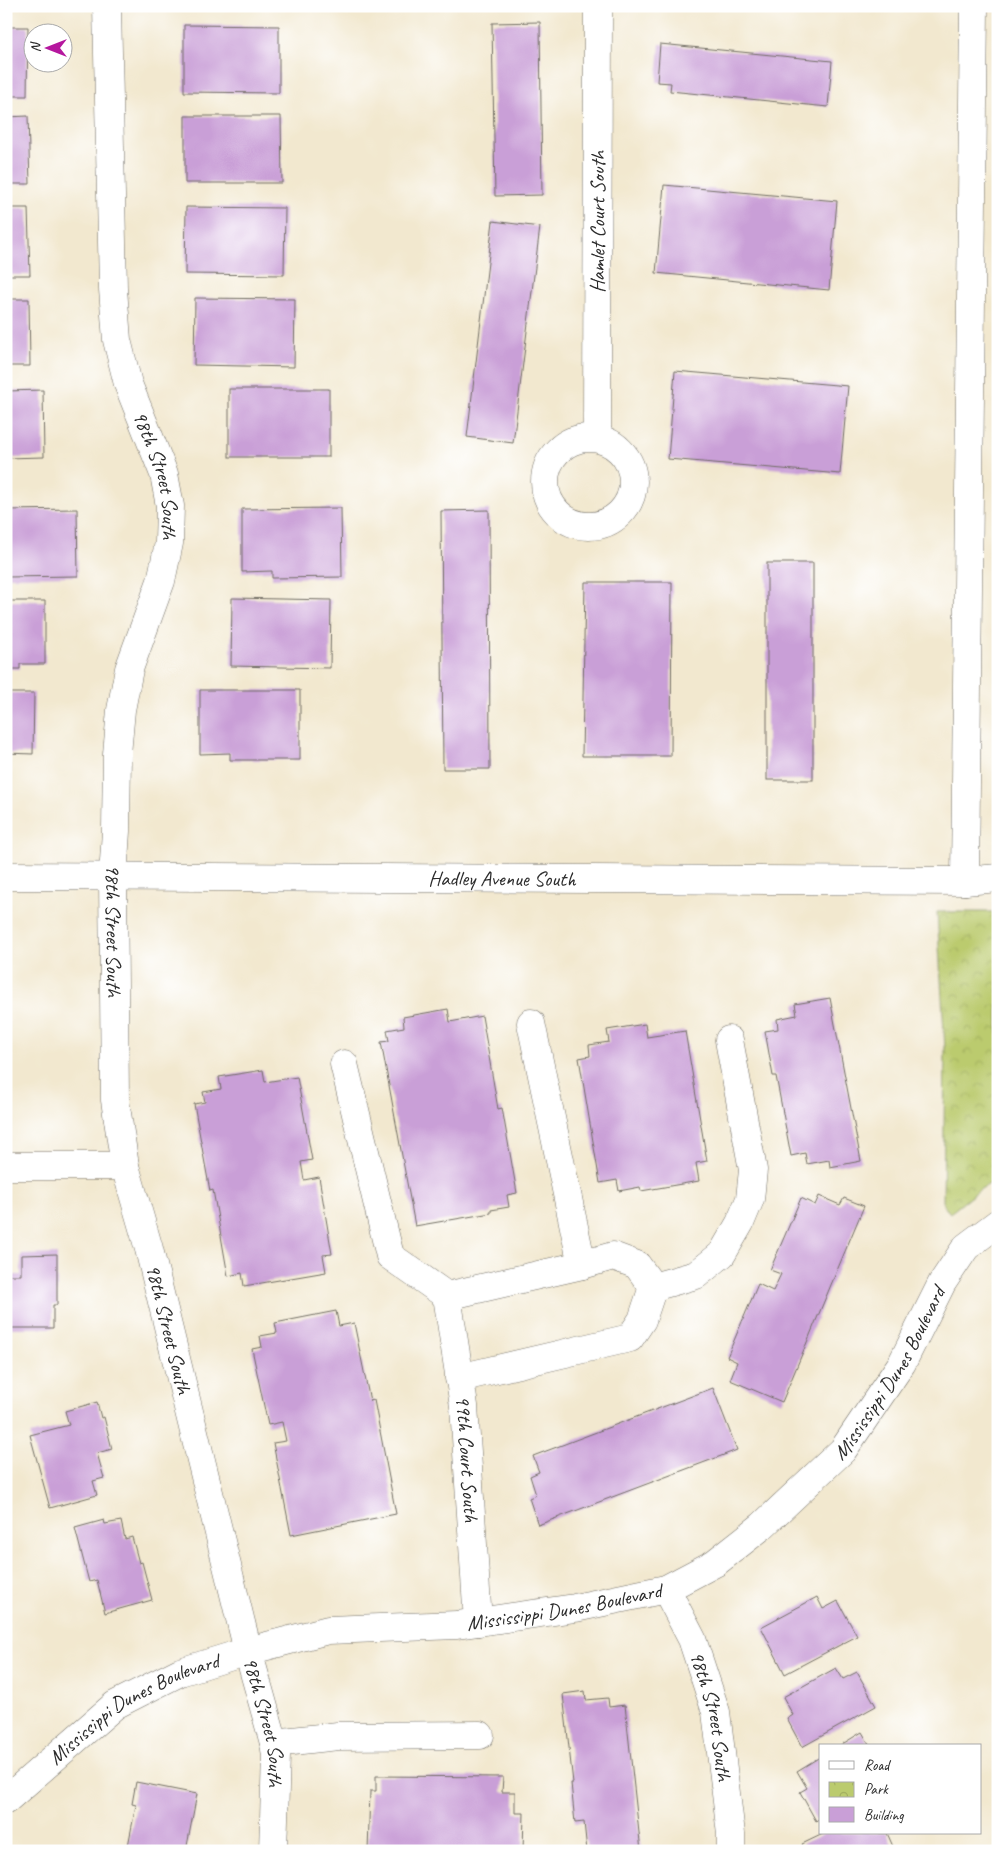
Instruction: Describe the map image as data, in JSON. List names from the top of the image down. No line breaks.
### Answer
{"streets":{"street":["Hamlet Court South","98th Street South","Hadley Avenue South","Mississippi Dunes Boulevard","99th Court South"]},"crossings":[["98th Street South","Hadley Avenue South"],["98th Street South","Mississippi Dunes Boulevard"],["Mississippi Dunes Boulevard","99th Court South"]],"legend":["Road","Park","Building"],"north":"left"}
